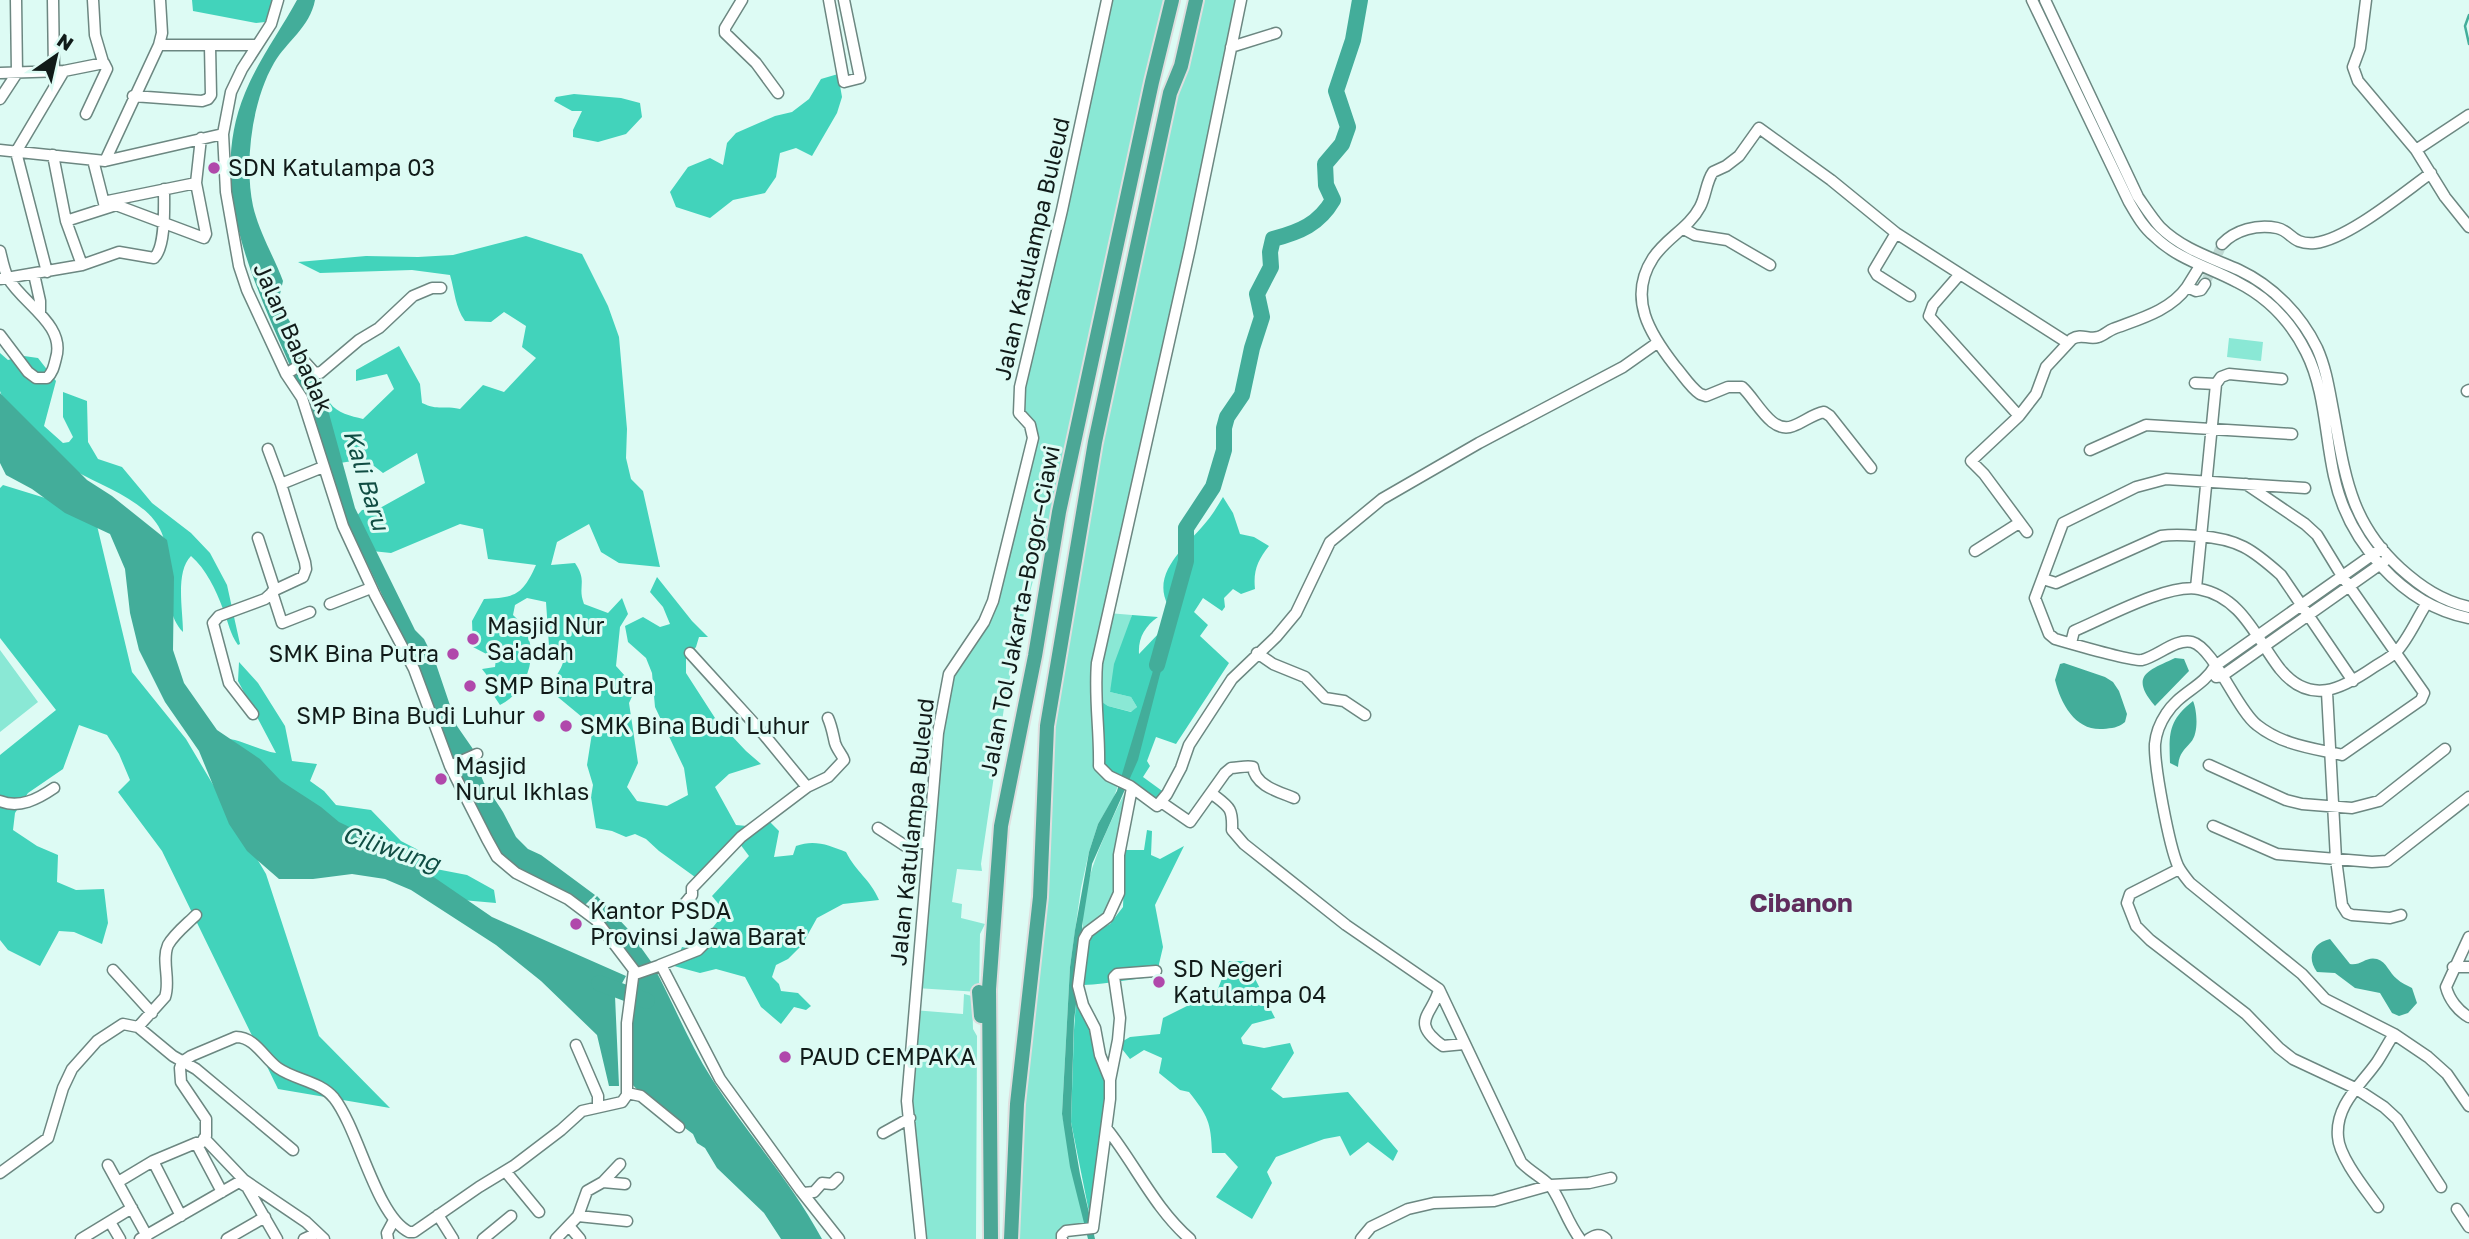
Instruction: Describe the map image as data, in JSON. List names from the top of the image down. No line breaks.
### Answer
{"streets":{"highway":["Jalan Tol Jakarta–Bogor–Ciawi"],"street":["Jalan Katulampa Buleud","Jalan Babadak"]},"districts":["Cibanon"],"water":["Kali Baru","Ciliwung"],"places":["SDN Katulampa 03","Masjid Nur Sa'adah","SMK Bina Putra","SMP Bina Putra","SMP Bina Budi Luhur","SMK Bina Budi Luhur","Masjid Nurul Ikhlas","Kantor PSDA Provinsi Jawa Barat","SD Negeri Katulampa 04","PAUD CEMPAKA"],"north":"top right"}
